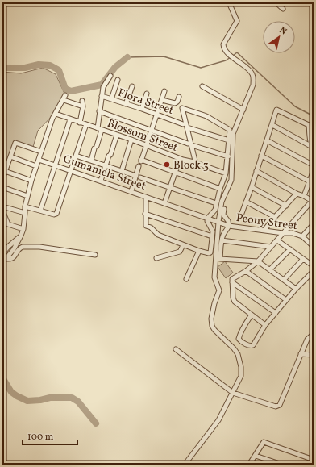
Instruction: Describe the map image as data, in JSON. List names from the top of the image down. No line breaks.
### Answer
{"streets":{"street":["Flora Street","Blossom Street","Gumamela Street","Peony Street"]},"places":["Block 3"],"scale_bar":"100 m","north":"top right"}
